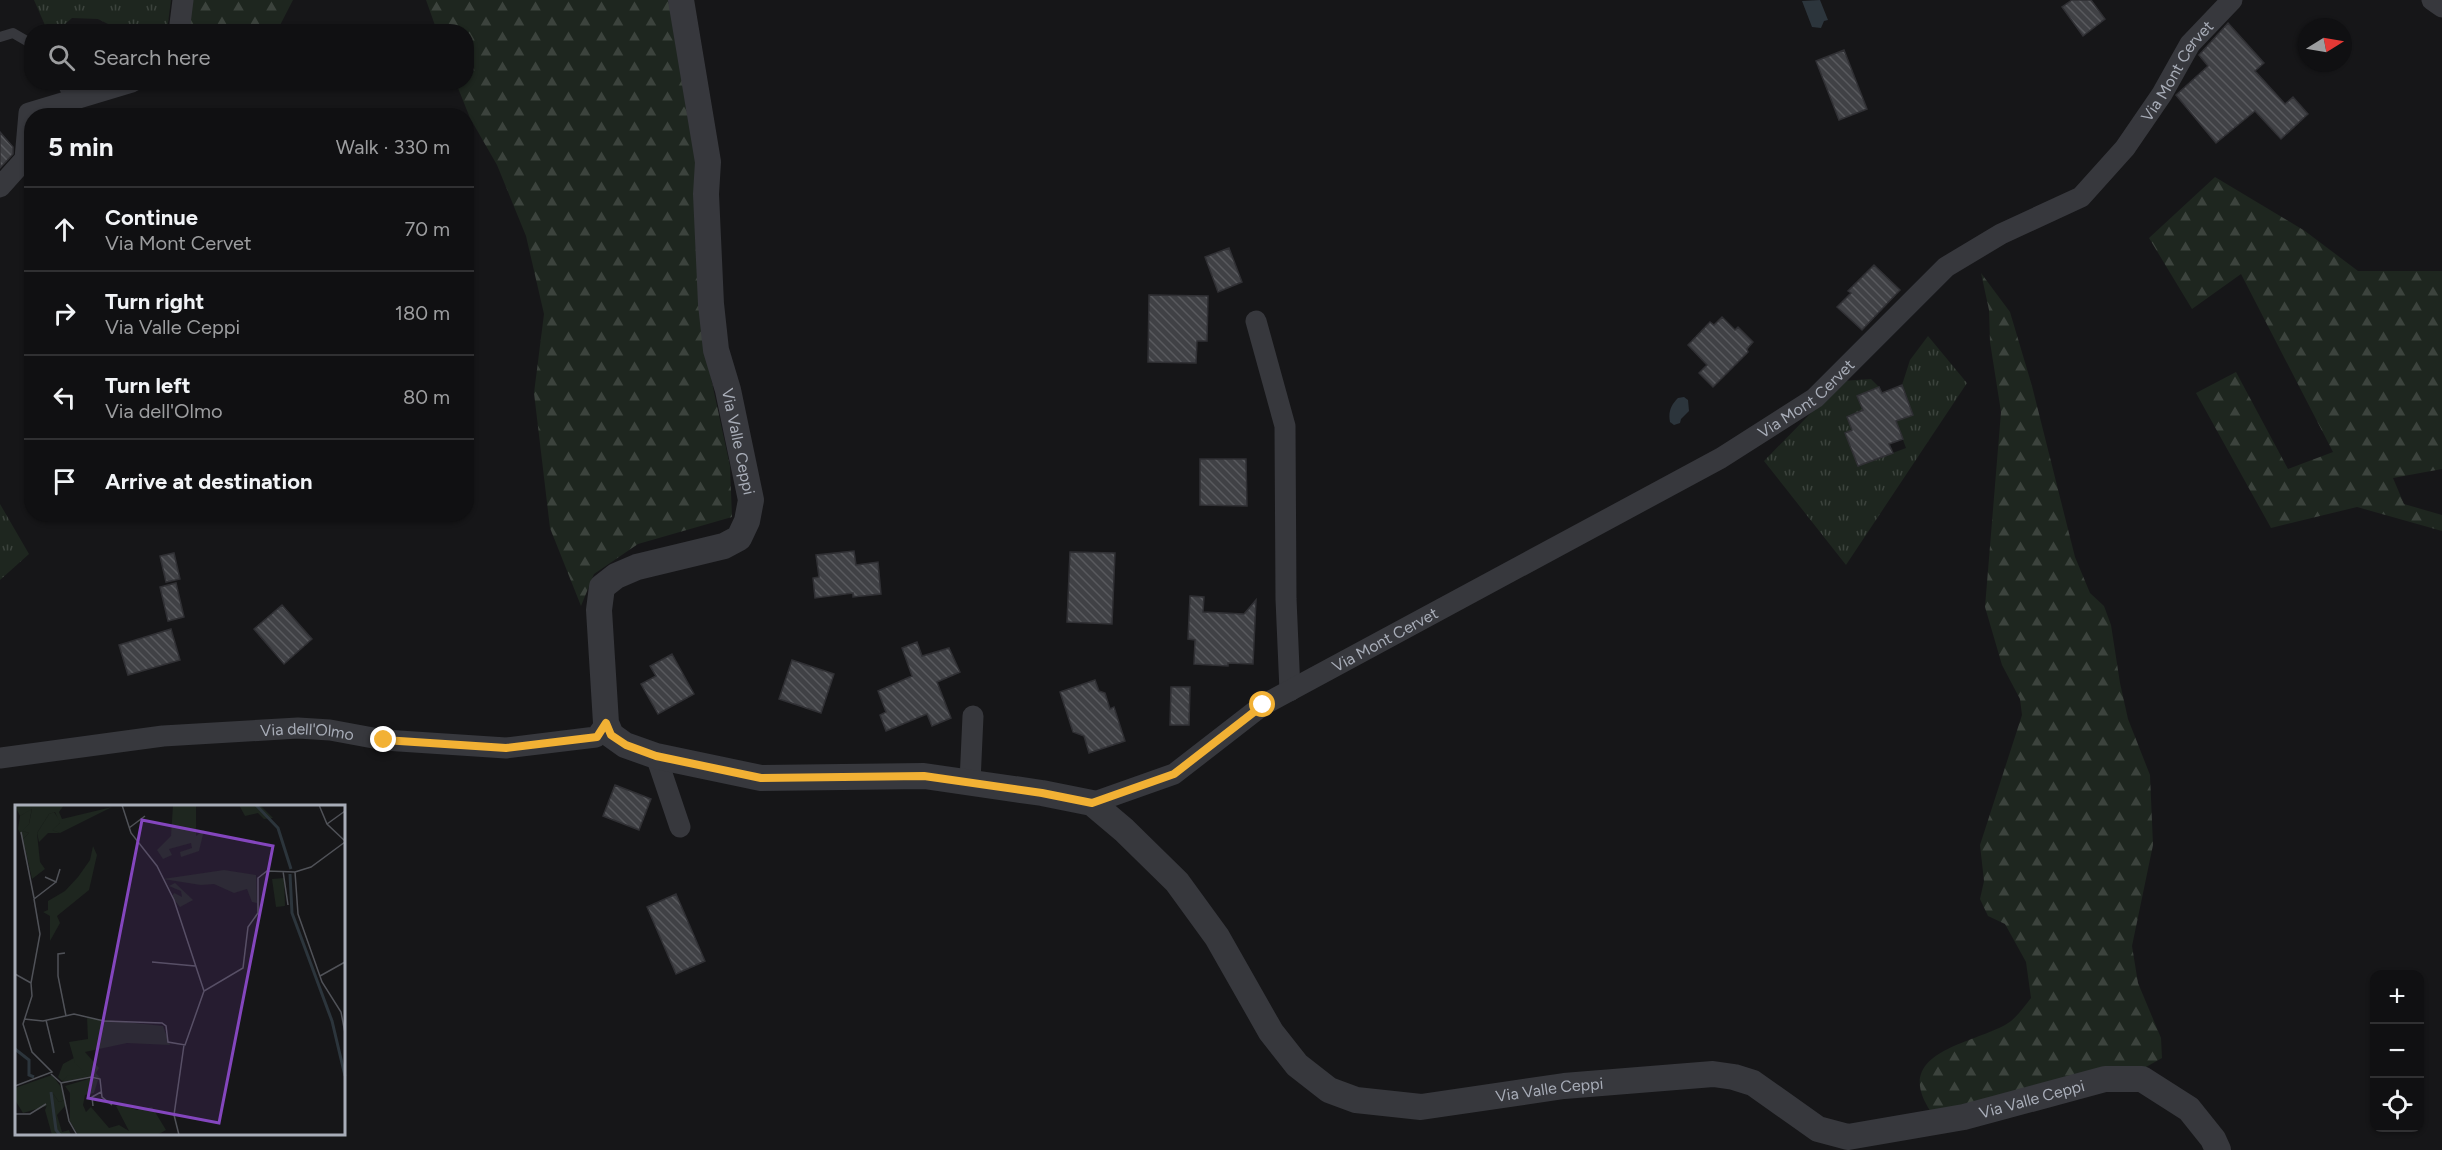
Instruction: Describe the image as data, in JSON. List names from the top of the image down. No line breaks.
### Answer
{"streets":{"street":["Via Mont Cervet","Via Valle Ceppi","Via dell'Olmo"]},"crossings":[["Via Mont Cervet","Via Valle Ceppi"],["Via Valle Ceppi","Via dell'Olmo"]],"north":"right","page":{"search":"Search here","heading":["5 min","Walk · 330 m"],"list":[["Continue","Via Mont Cervet","70 m"],["Turn right","Via Valle Ceppi","180 m"],["Turn left","Via dell'Olmo","80 m"],"Arrive at destination"],"map_buttons":["+","−"]}}
